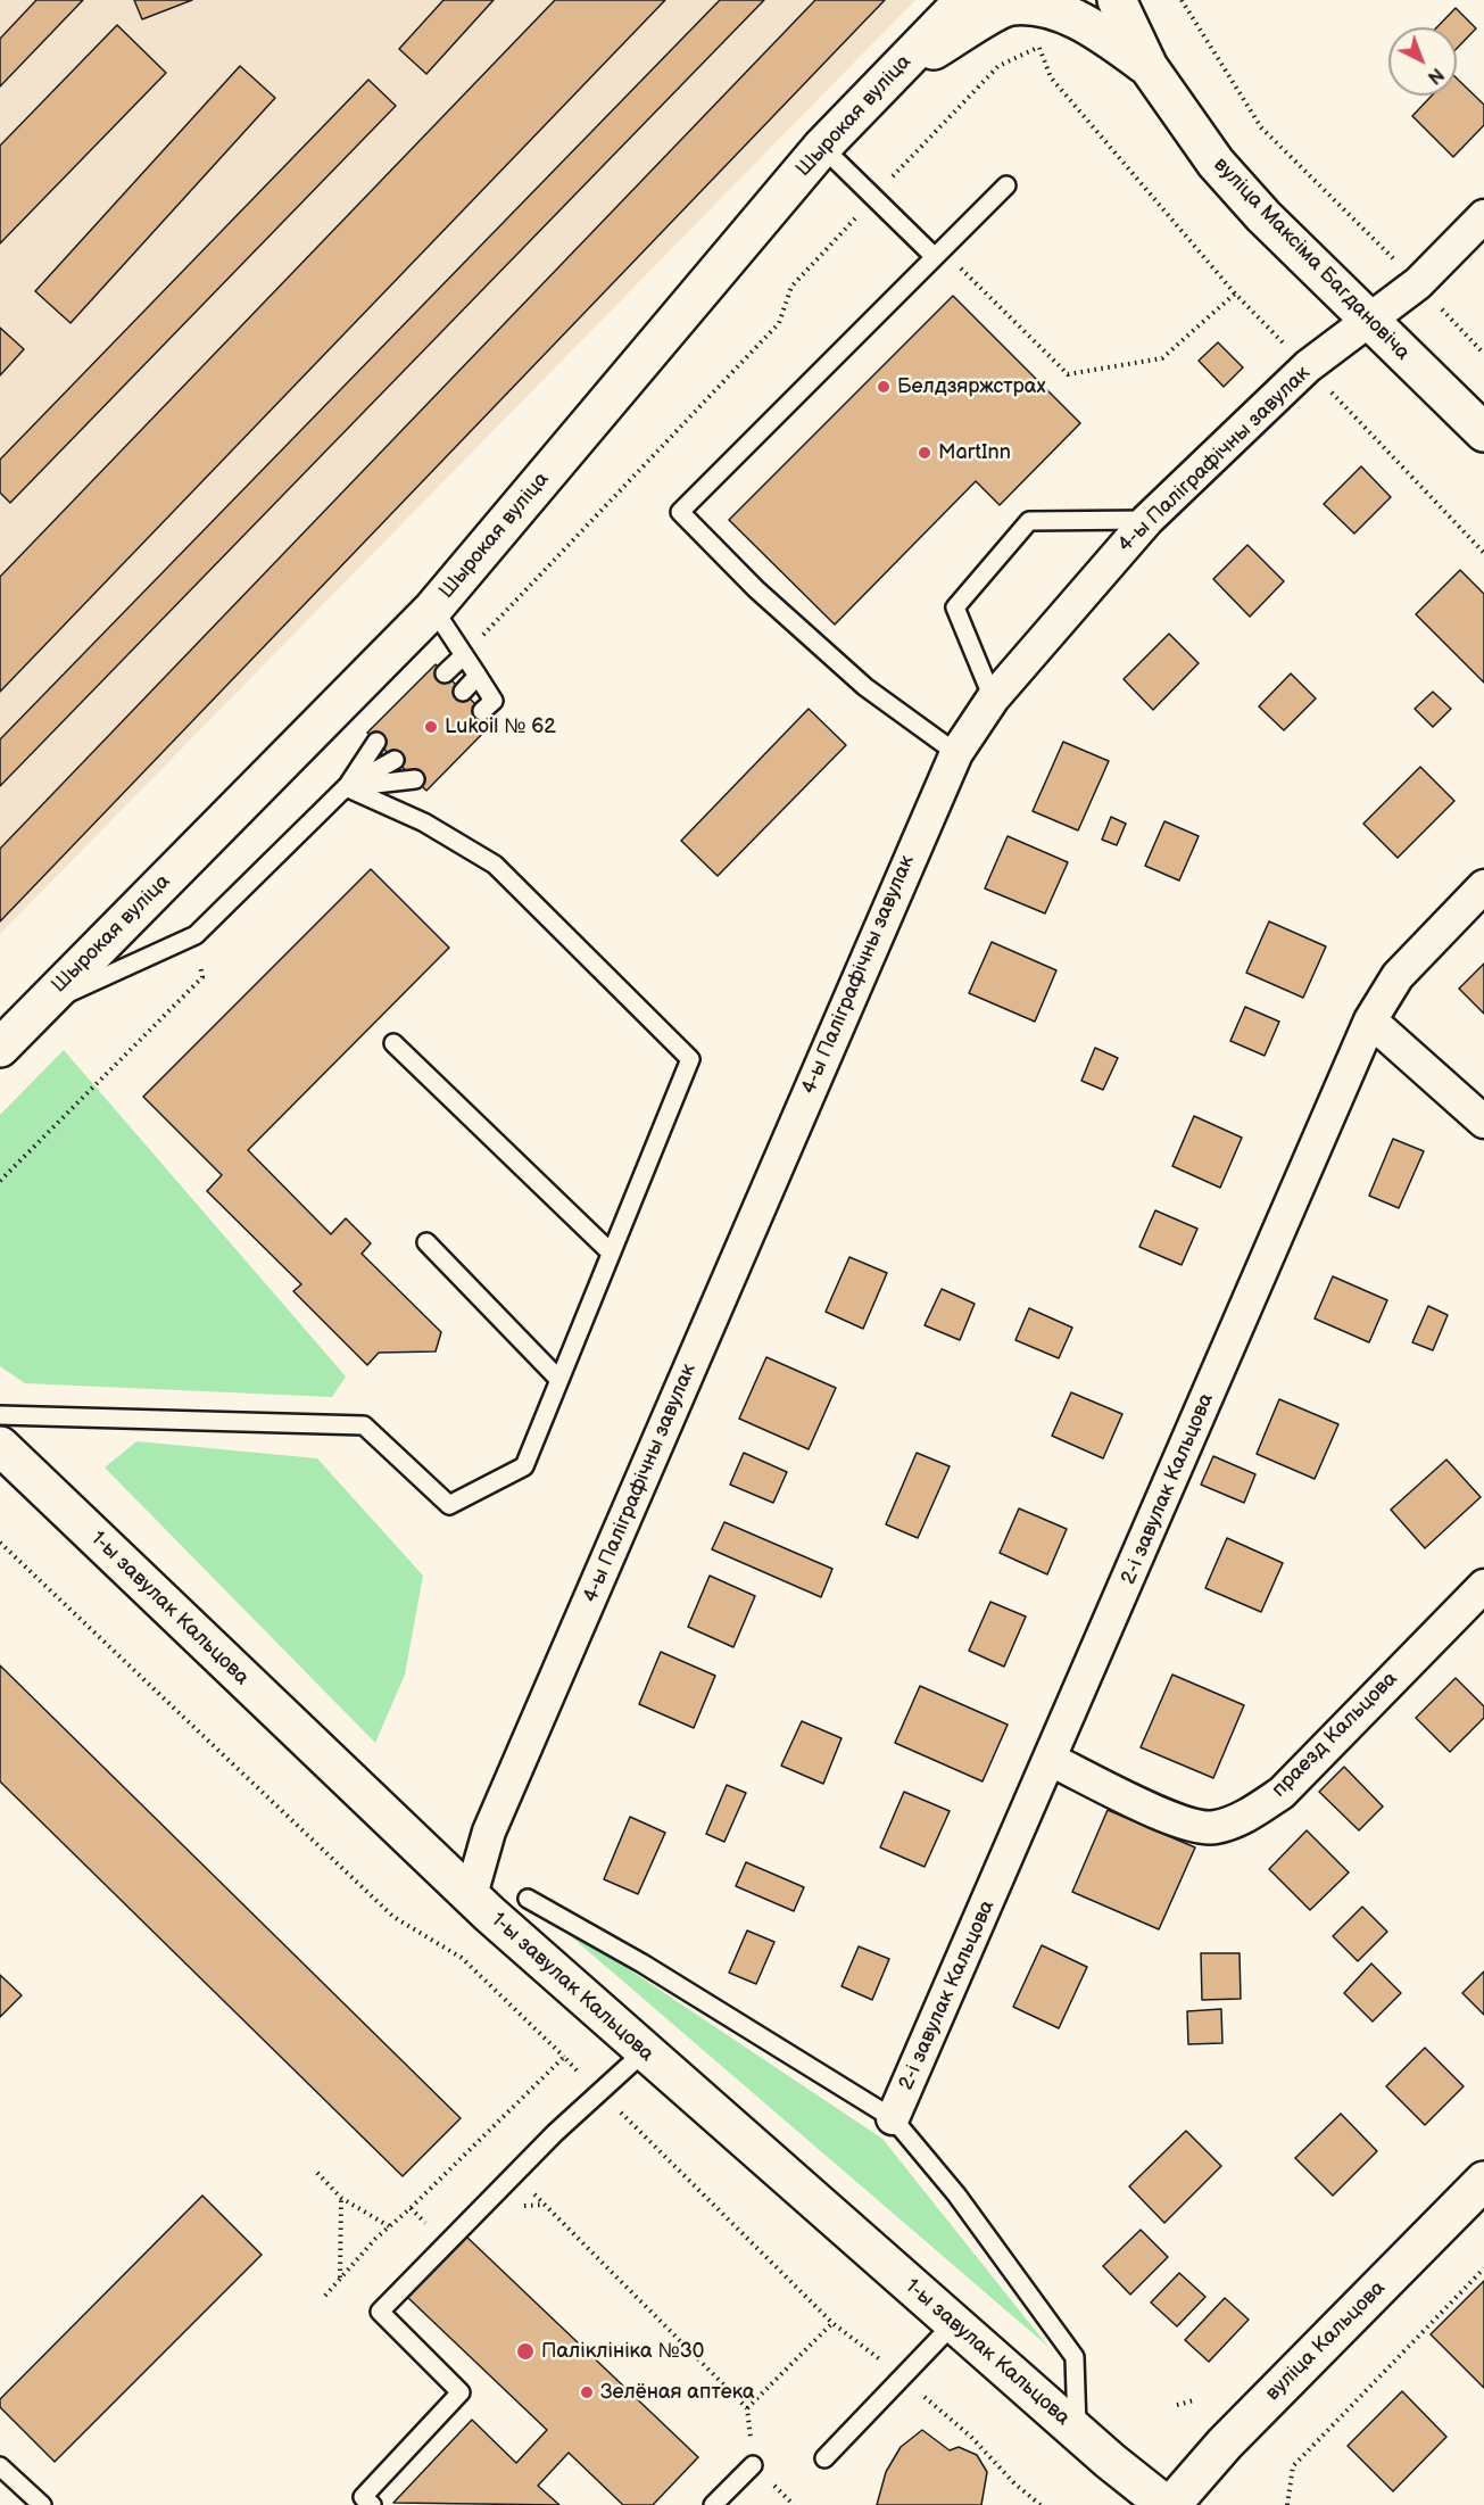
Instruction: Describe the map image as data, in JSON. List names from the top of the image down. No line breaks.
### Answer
{"streets":{"main road":["Шырокая вуліца","вуліца Максіма Багдановіча","1-ы завулак Кальцова","вуліца Кальцова"],"street":["4-ы Паліграфічны завулак","2-і завулак Кальцова","праезд Кальцова"]},"crossings":[["вуліца Максіма Багдановіча","4-ы Паліграфічны завулак"],["4-ы Паліграфічны завулак","1-ы завулак Кальцова"],["2-і завулак Кальцова","праезд Кальцова"]],"places":["Белдзяржстрах","MartInn","Lukoil № 62","Паліклініка №30","Зелёная аптека"],"north":"bottom right"}
